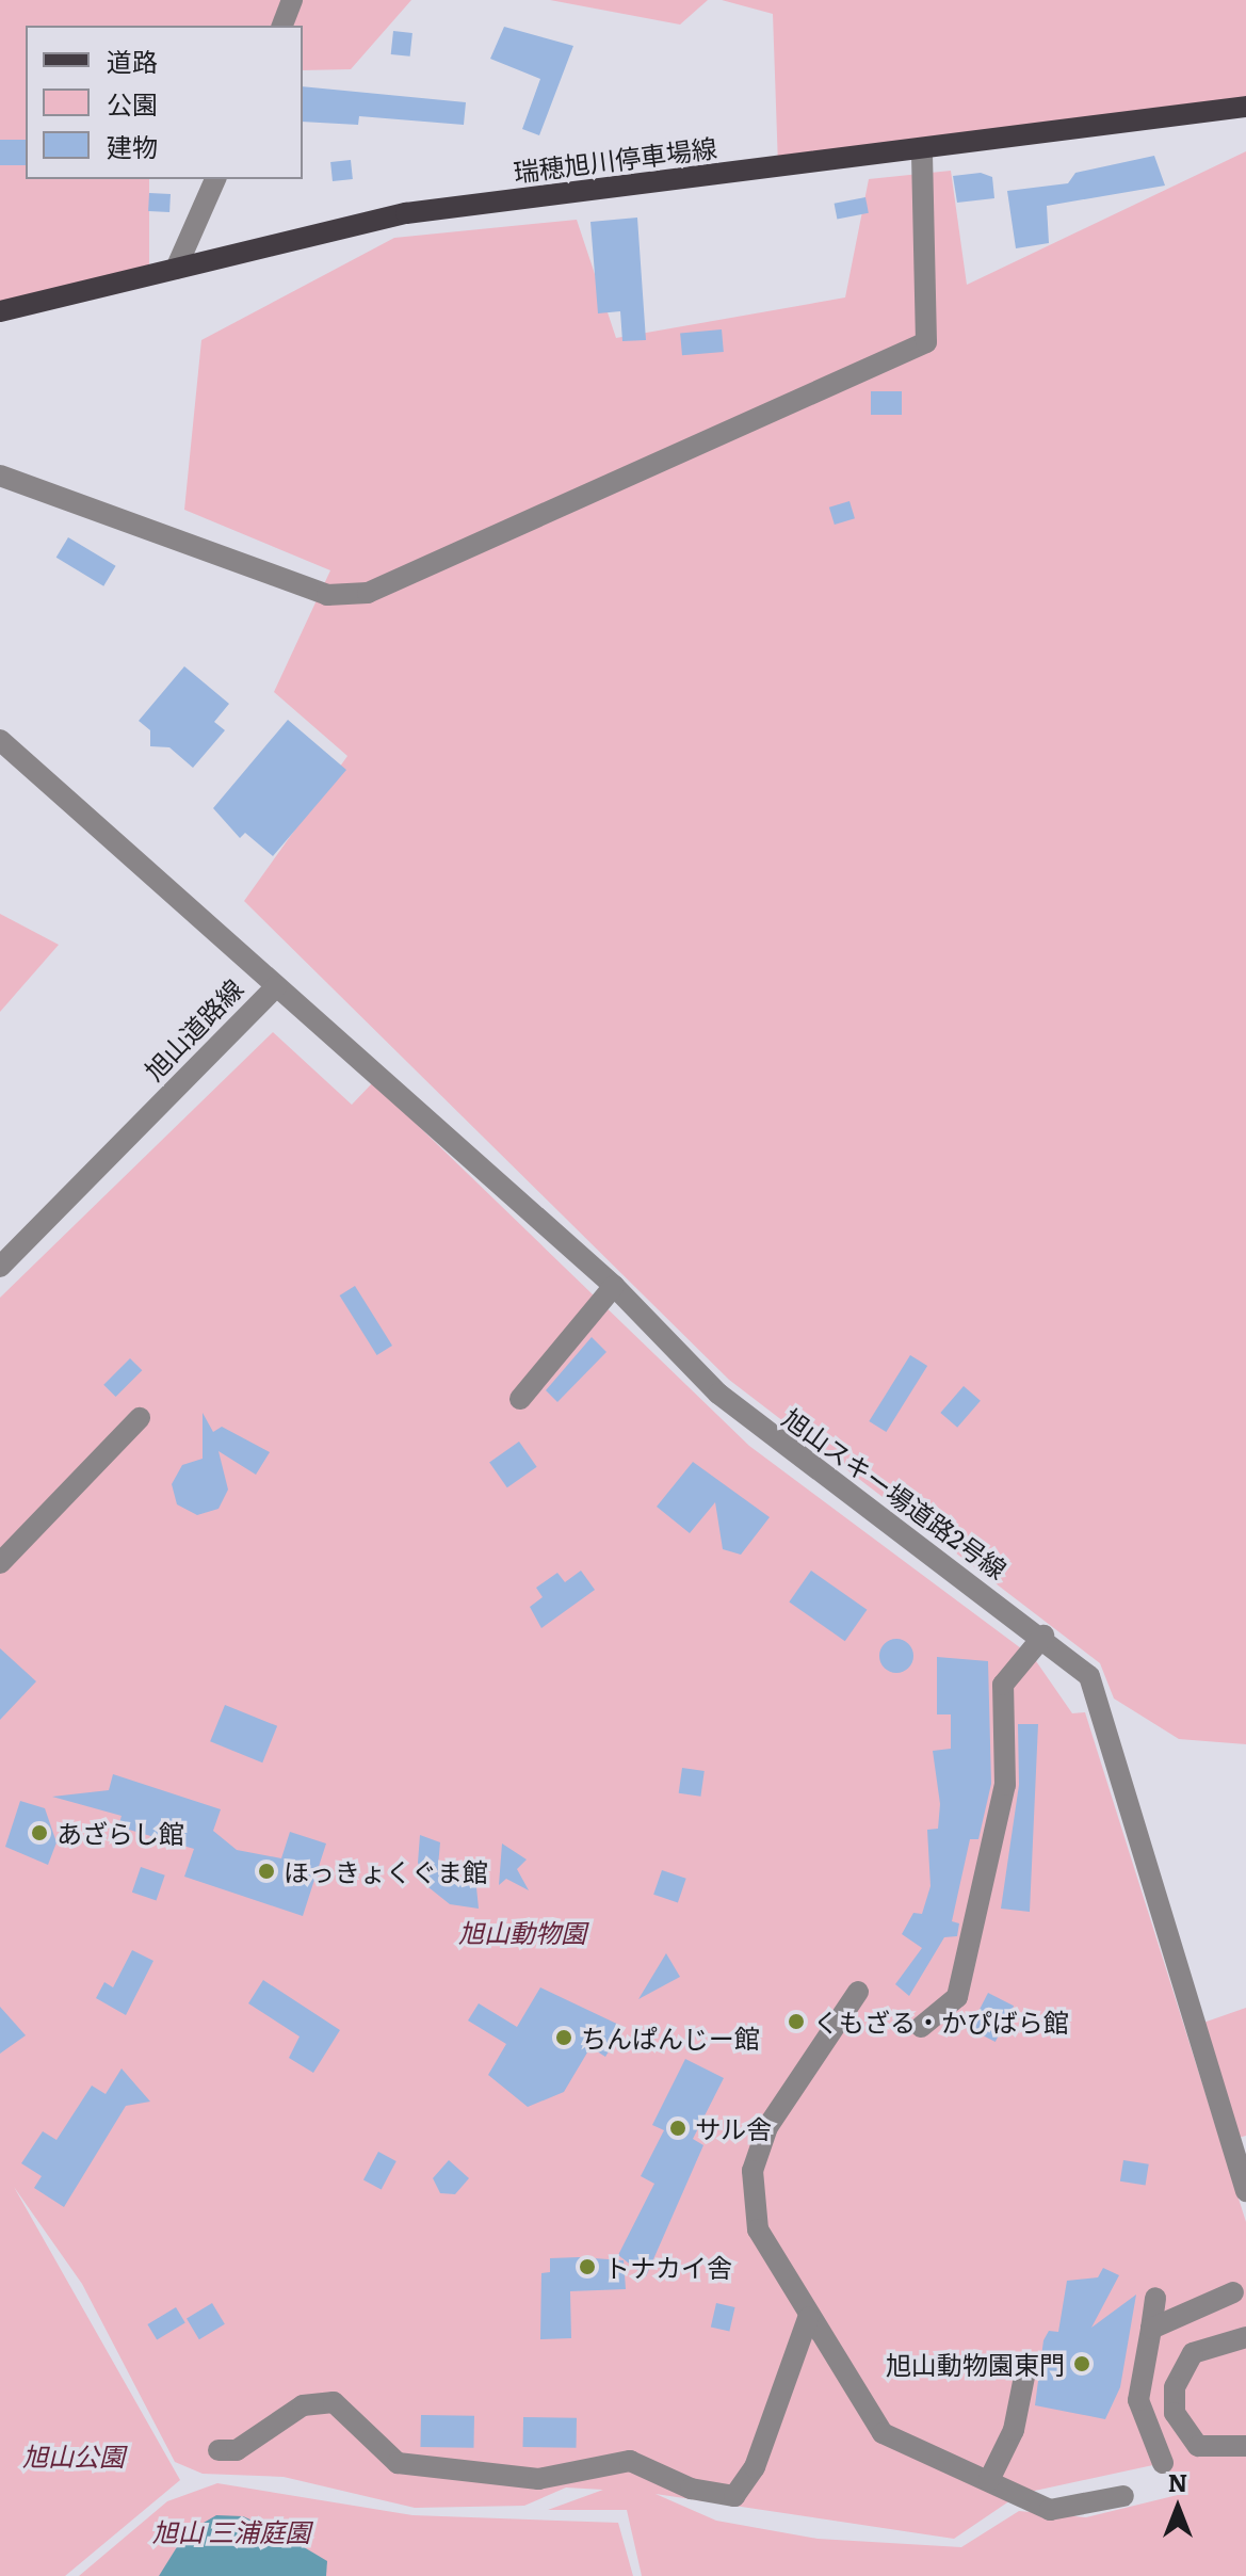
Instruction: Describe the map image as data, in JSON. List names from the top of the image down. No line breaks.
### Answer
{"streets":{"main road":["瑞穂旭川停車場線"],"street":["旭山道路線","旭山スキー場道路2号線"]},"crossings":[["旭山道路線","旭山スキー場道路2号線"]],"parks":["旭山動物園","旭山公園","旭山 三浦庭園"],"places":["あざらし館","ほっきょくぐま館","くもざる・かぴばら館","ちんぱんじー館","サル舎","トナカイ舎","旭山動物園東門"],"legend":["道路","公園","建物"],"north":"top"}
